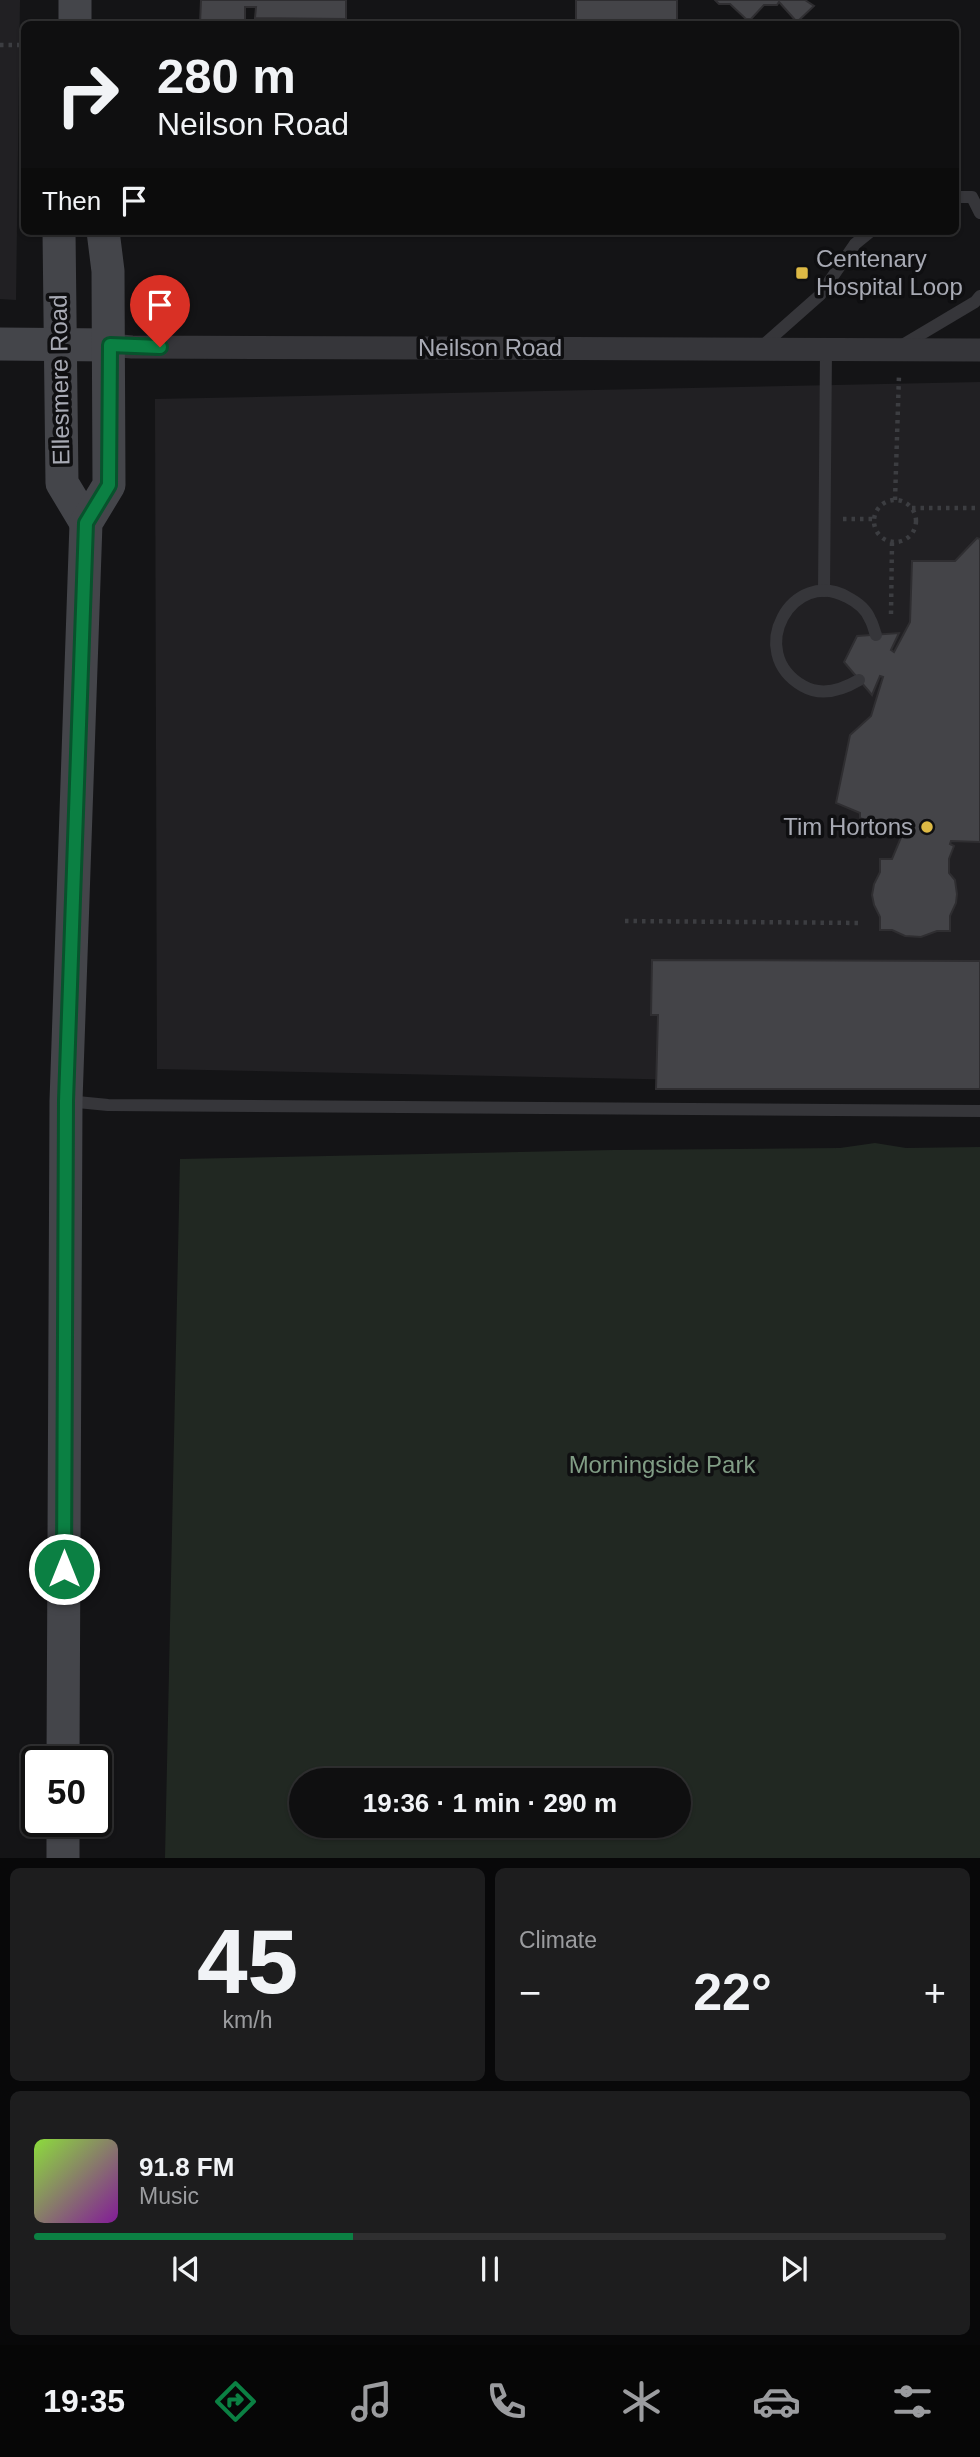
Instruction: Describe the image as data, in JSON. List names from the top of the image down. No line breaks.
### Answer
{"streets":{"main road":["Neilson Road","Ellesmere Road"]},"crossings":[["Neilson Road","Ellesmere Road"]],"parks":["Morningside Park"],"places":{"transit":["Centenary Hospital Loop"],"other":["Tim Hortons"]},"page":{"turn":["280 m","Neilson Road"],"then":"Then","limit":"50","trip":"19:36 · 1 min · 290 m","tile":[["45","km/h"],"Climate"],"heat":["−","22°","+"],"song":["91.8 FM","Music"],"tabs":"19:35"}}
